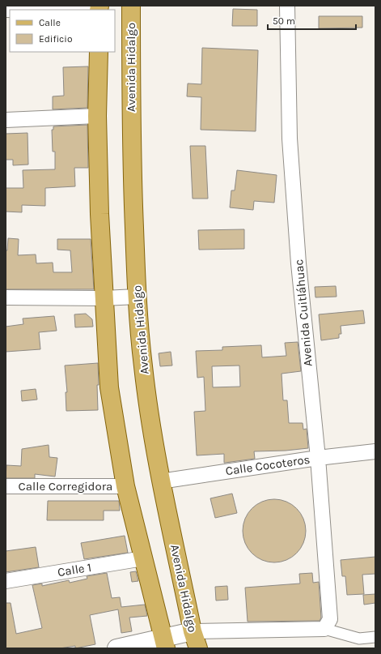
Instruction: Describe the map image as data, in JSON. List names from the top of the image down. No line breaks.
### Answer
{"streets":{"main road":["Avenida Hidalgo"],"street":["Avenida Cuitláhuac","Calle Cocoteros","Calle Corregidora","Calle 1"]},"crossings":[["Avenida Hidalgo","Calle Cocoteros"],["Avenida Cuitláhuac","Calle Cocoteros"]],"legend":["Calle","Edificio"],"scale_bar":"50 m"}
